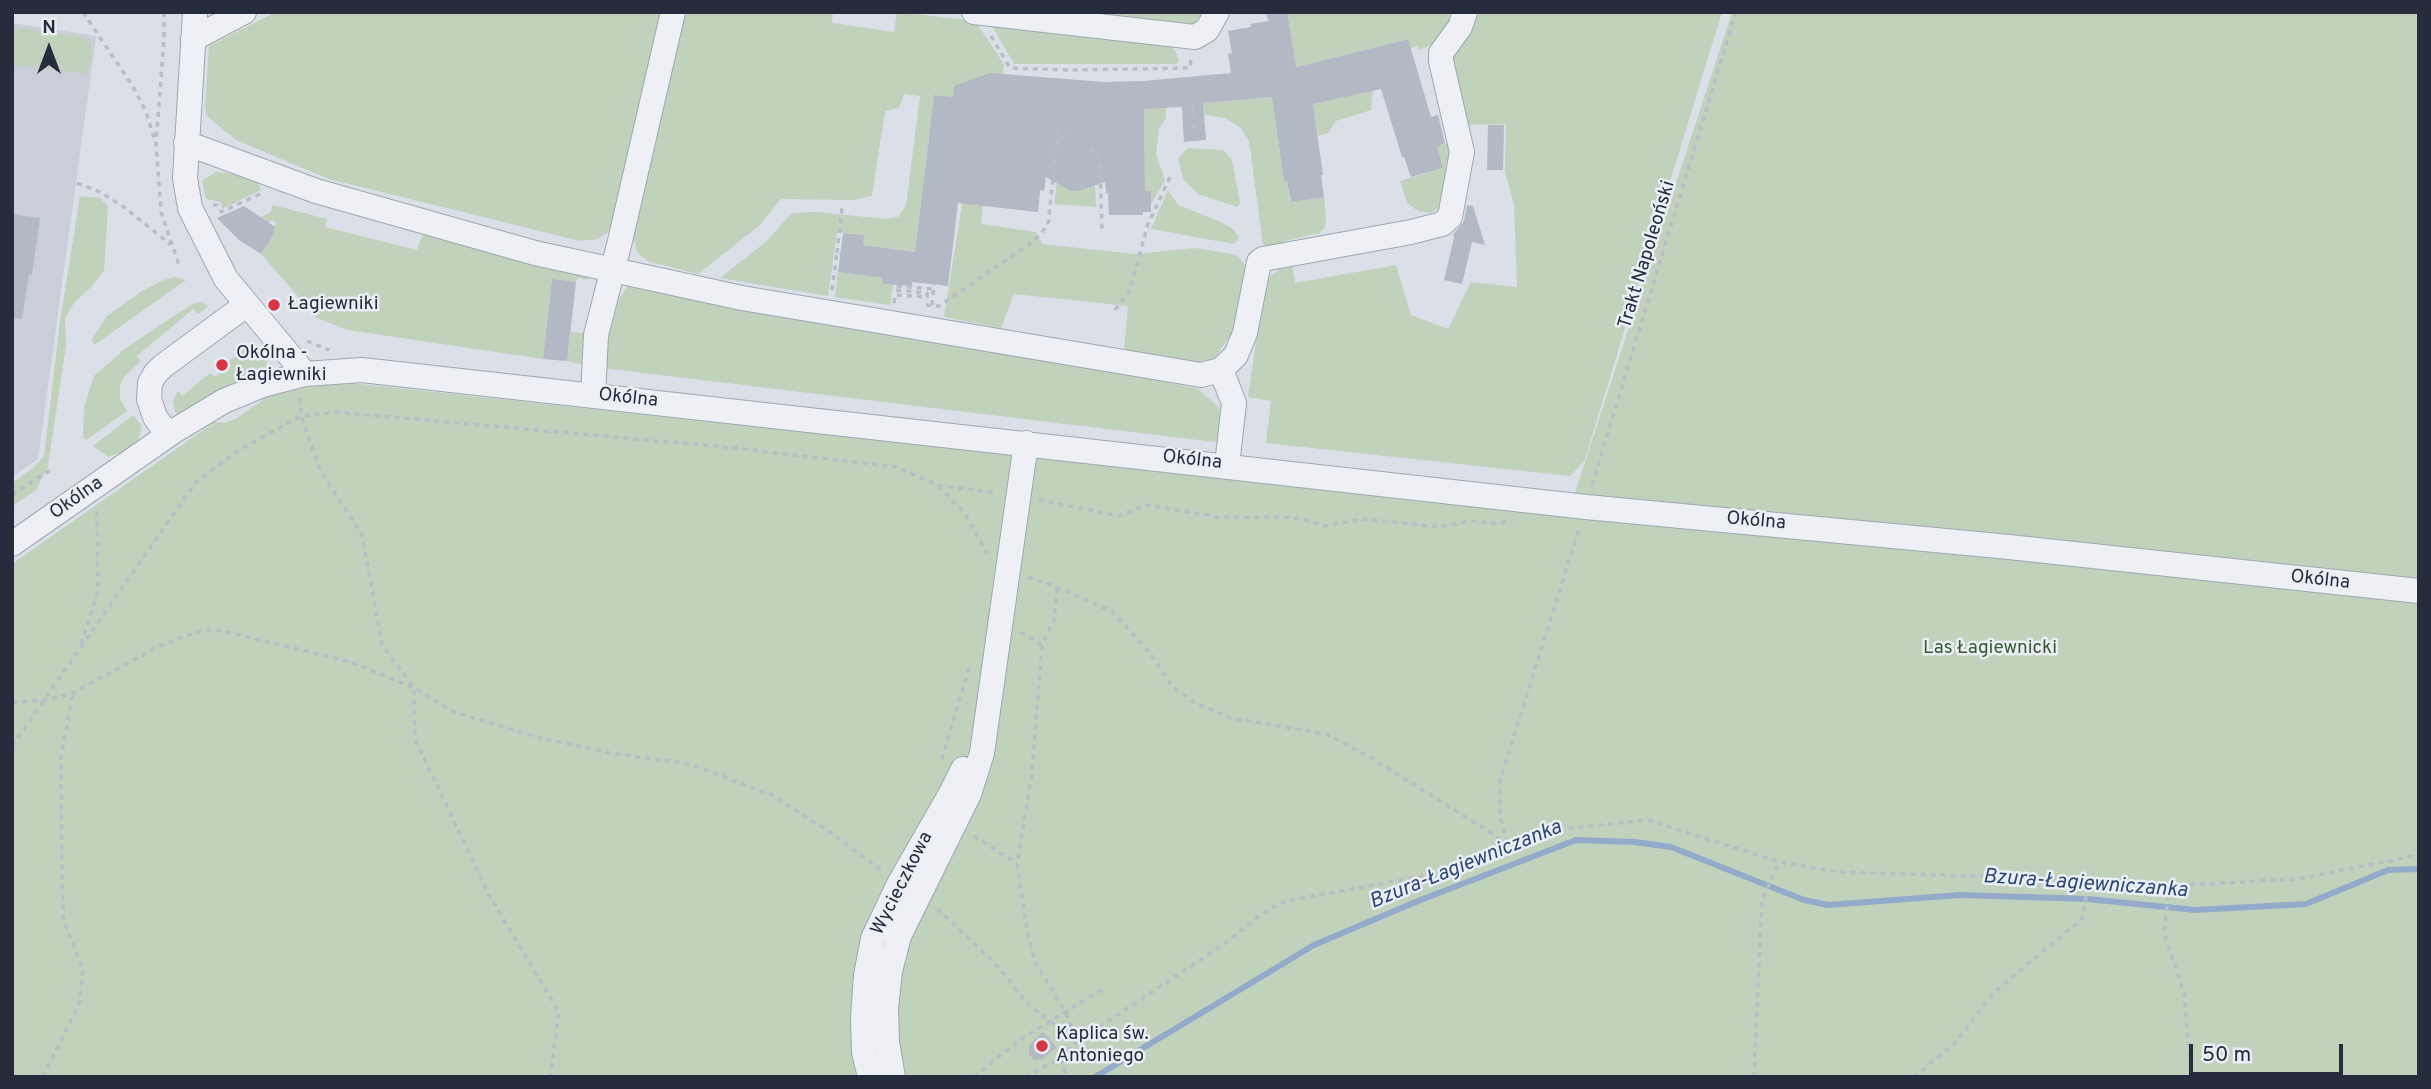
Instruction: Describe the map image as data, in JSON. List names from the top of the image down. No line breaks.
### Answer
{"streets":{"street":["Okólna","Wycieczkowa"],"path":["Trakt Napoleoński"]},"crossings":[["Trakt Napoleoński","Okólna"],["Okólna","Wycieczkowa"]],"water":["Bzura-Łagiewniczanka"],"parks":["Las Łagiewnicki"],"places":["Łagiewniki","Okólna - Łagiewniki","Kaplica św. Antoniego"],"scale_bar":"50 m","north":"top"}
